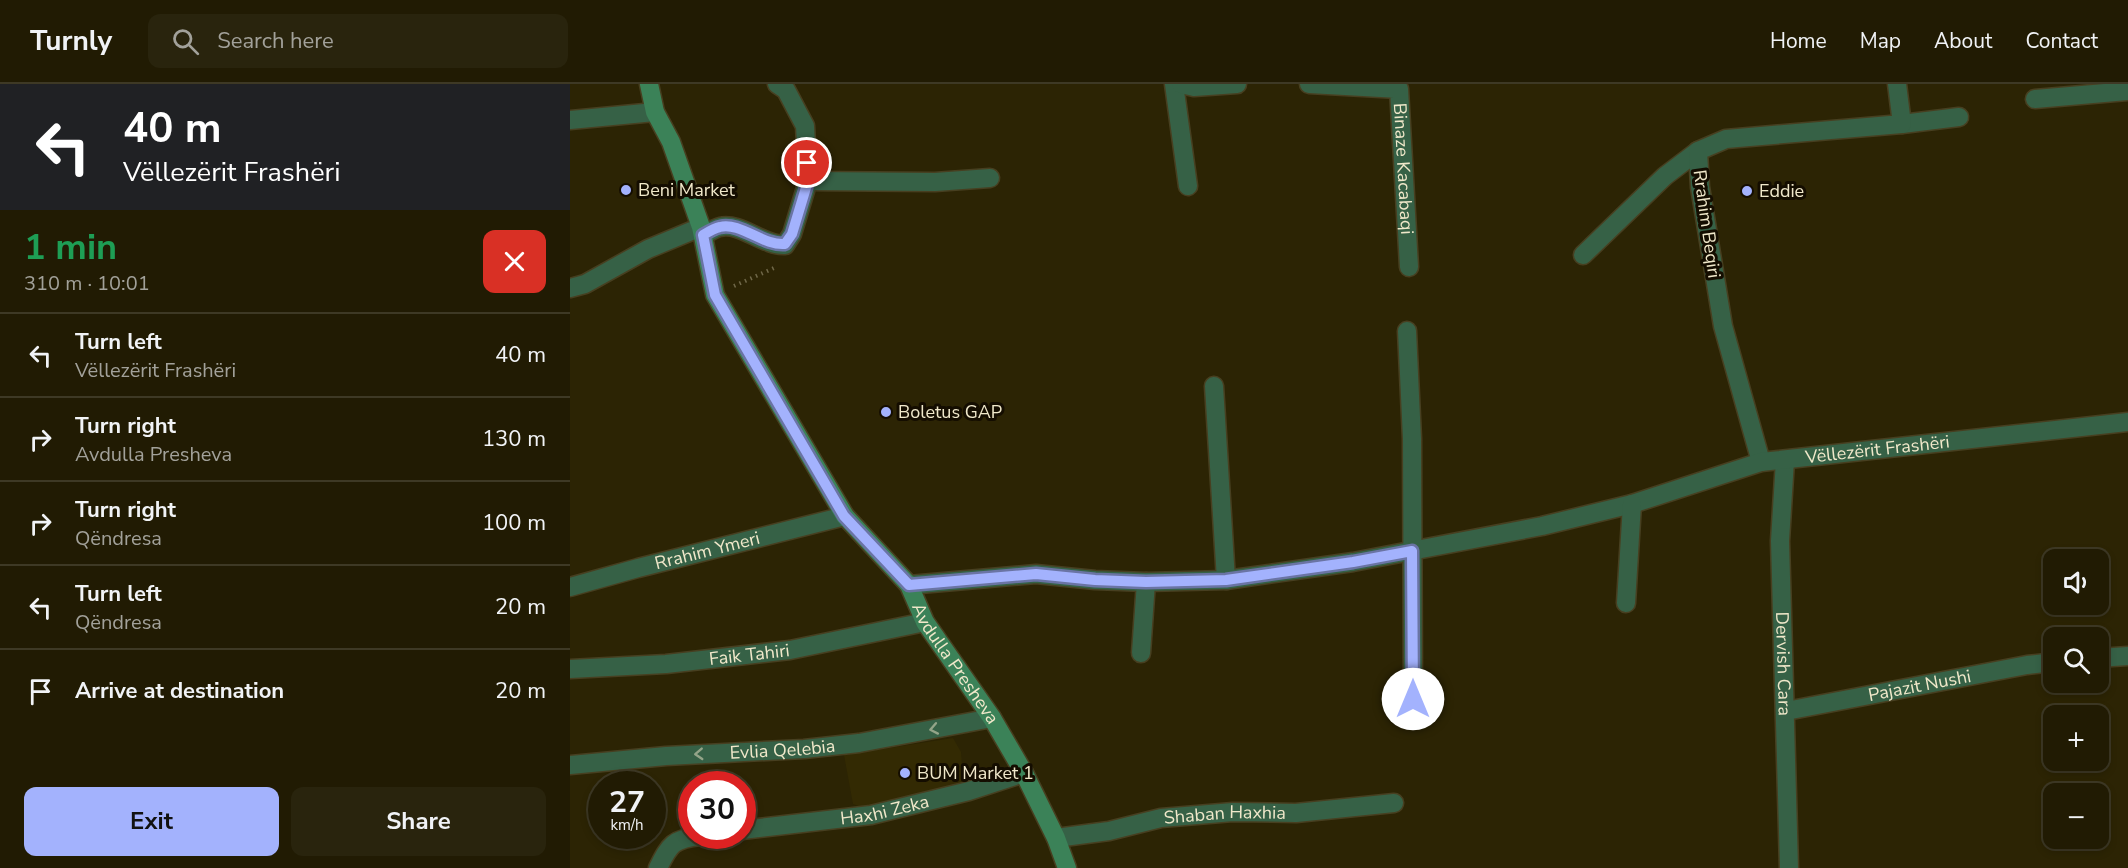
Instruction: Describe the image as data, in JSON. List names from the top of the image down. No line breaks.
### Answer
{"streets":{"street":["Binaze Kacabaqi","Rrahim Beqiri","Vëllezërit Frashëri","Rrahim Ymeri","Faik Tahiri","Avdulla Presheva","Dervish Cara","Pajazit Nushi","Evlia Qelebia","Haxhi Zeka","Shaban Haxhia"]},"crossings":[["Rrahim Beqiri","Vëllezërit Frashëri"],["Vëllezërit Frashëri","Avdulla Presheva"],["Vëllezërit Frashëri","Dervish Cara"],["Rrahim Ymeri","Avdulla Presheva"],["Faik Tahiri","Avdulla Presheva"],["Avdulla Presheva","Evlia Qelebia"],["Avdulla Presheva","Haxhi Zeka"],["Avdulla Presheva","Shaban Haxhia"],["Dervish Cara","Pajazit Nushi"]],"one_way":["Evlia Qelebia"],"places":["Beni Market","Eddie","Boletus GAP","BUM Market 1"],"page":{"header":"Turnly","search":"Search here","nav":["Home","Map","About","Contact"],"turn":["40 m","Vëllezërit Frashëri"],"heading":["1 min","310 m · 10:01"],"list":[{"name":"Turn left","note":"Vëllezërit Frashëri","value":"40 m"},{"name":"Turn right","note":"Avdulla Presheva","value":"130 m"},{"name":"Turn right","note":"Qëndresa","value":"100 m"},{"name":"Turn left","note":"Qëndresa","value":"20 m"},{"name":"Arrive at destination","value":"20 m"}],"map_buttons":["+","−"],"speed":"27 km/h","limit":"30","buttons":["Exit","Share"]}}
